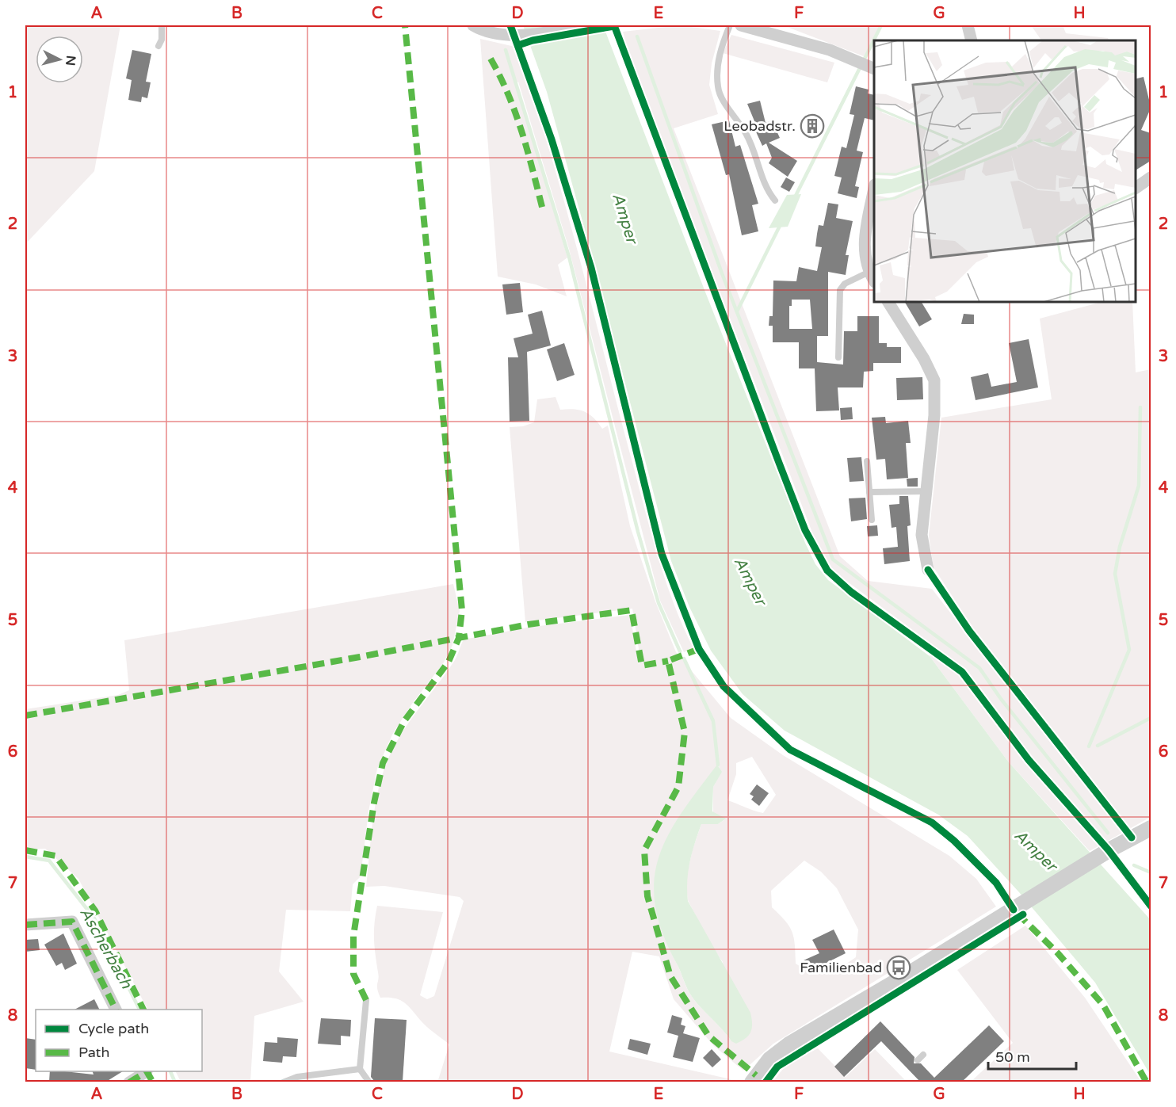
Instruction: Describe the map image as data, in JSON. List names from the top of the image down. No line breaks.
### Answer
{"water":["Amper","Ascherbach"],"places":{"building":["Leobadstr."],"bus stop":["Familienbad"]},"legend":["Cycle path","Path"],"scale_bar":"50 m","north":"right","grid":{"columns":["A","B","C","D","E","F","G","H"],"rows":["1","2","3","4","5","6","7","8"]}}
